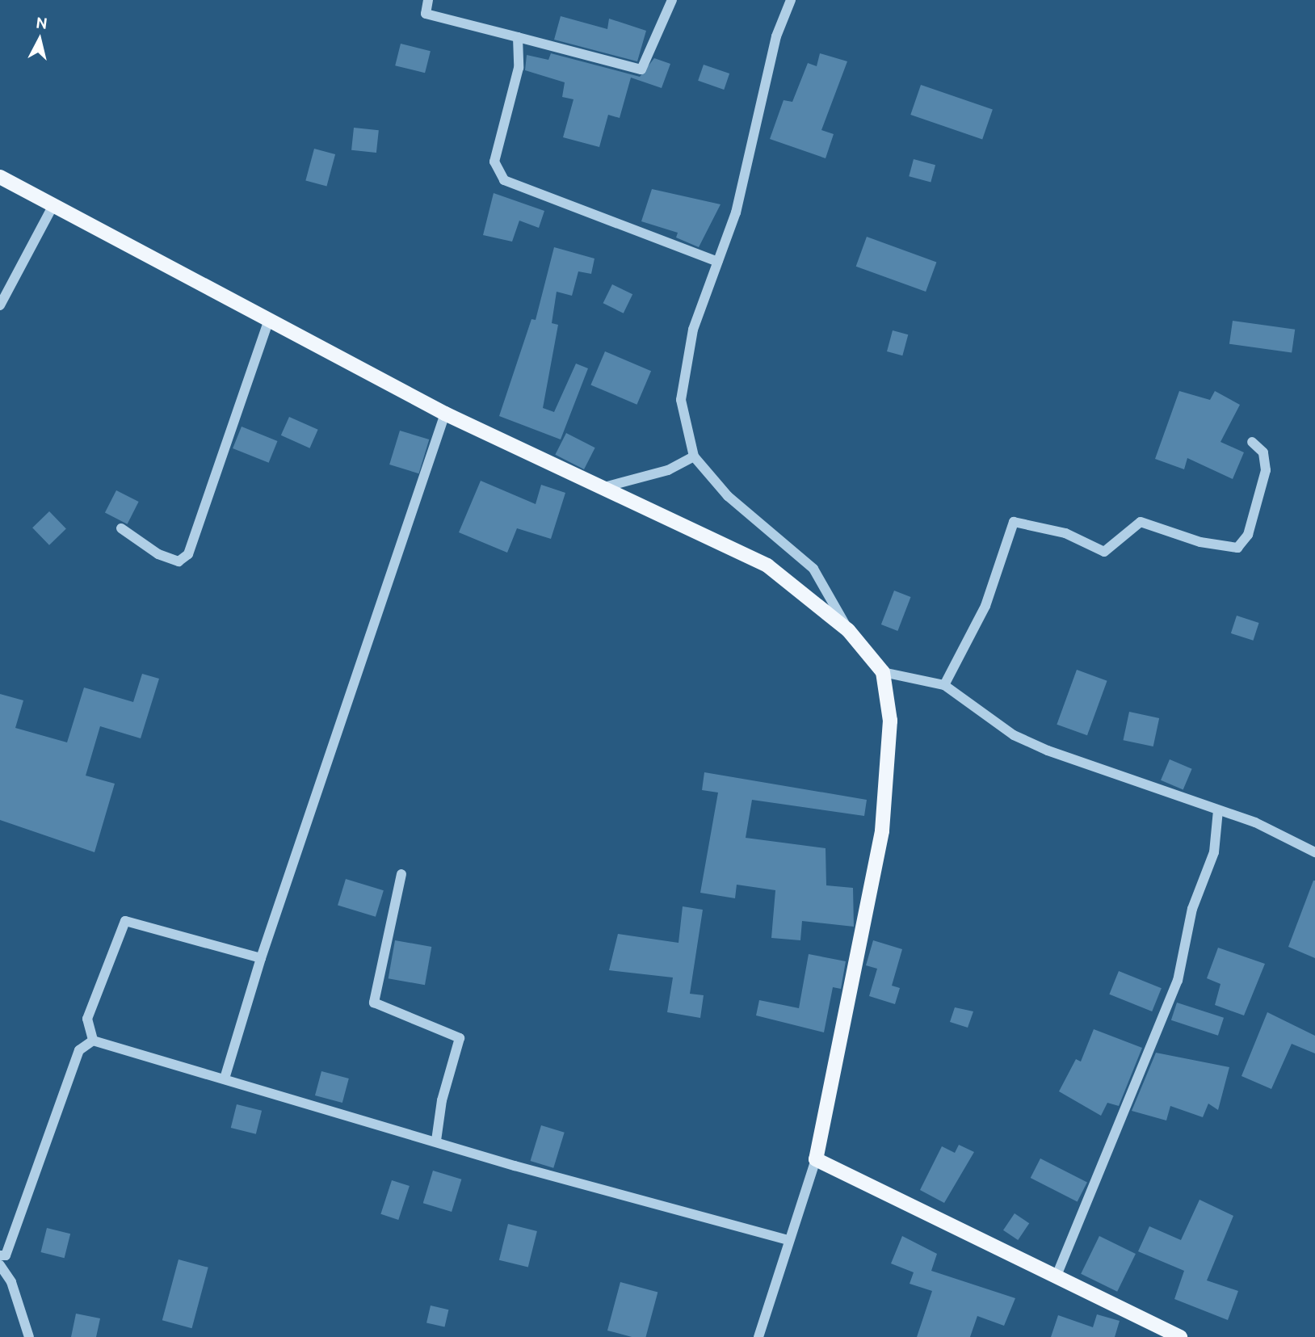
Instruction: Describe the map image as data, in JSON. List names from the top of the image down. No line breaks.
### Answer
{"north":"top"}
